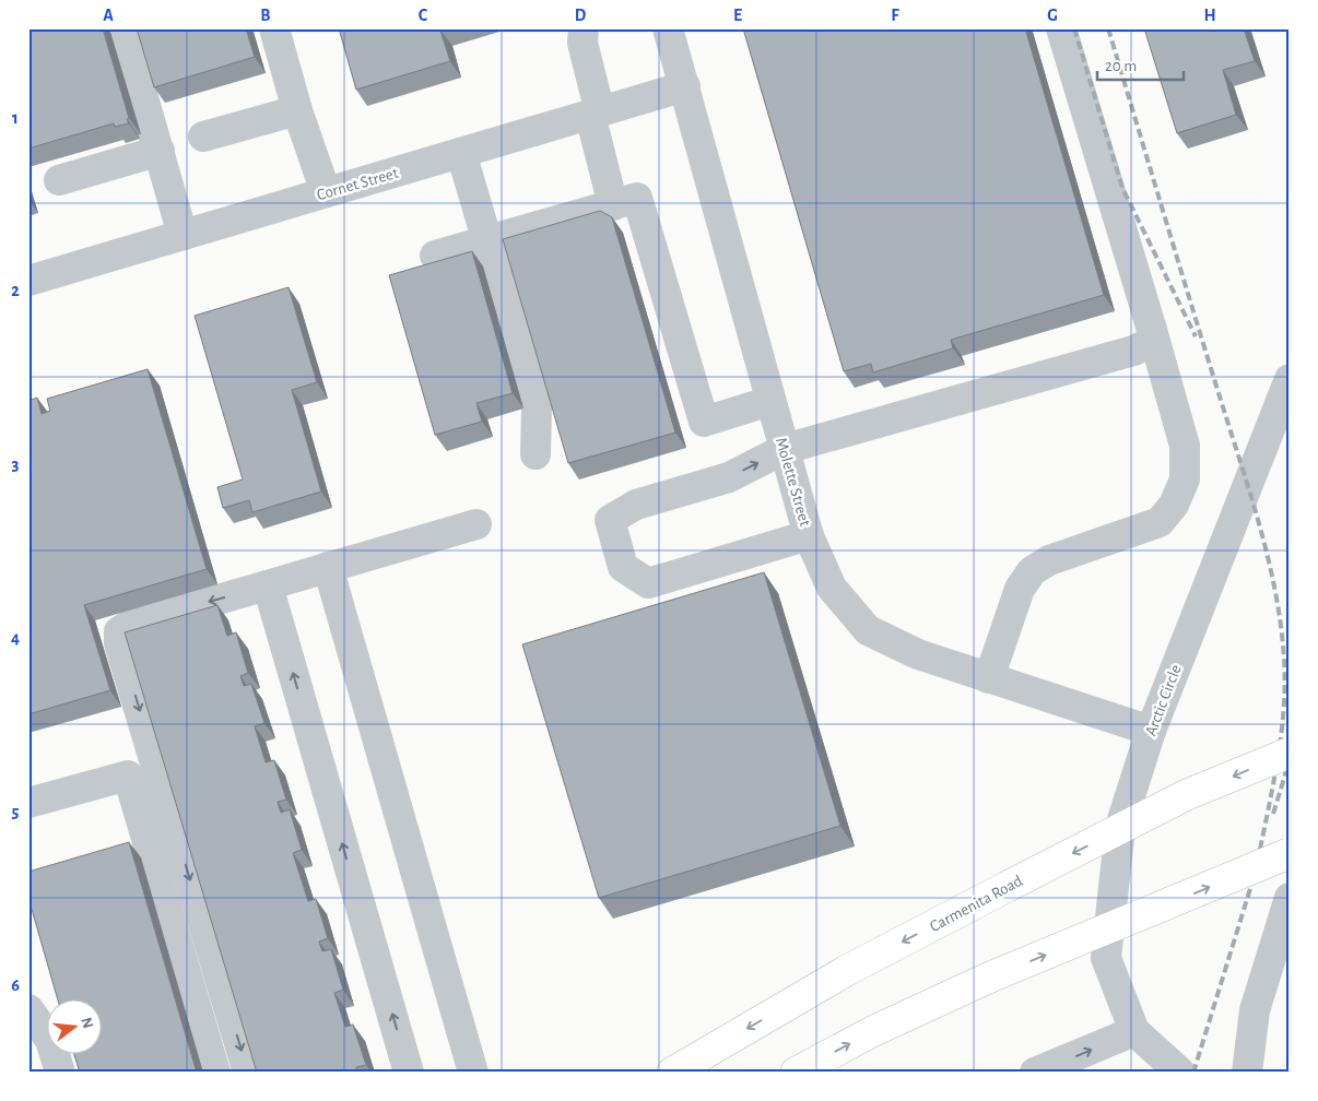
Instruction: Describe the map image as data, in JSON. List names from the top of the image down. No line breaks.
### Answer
{"streets":{"main road":["Carmenita Road"],"street":["Cornet Street","Molette Street","Arctic Circle"]},"crossings":[["Cornet Street","Molette Street"],["Molette Street","Arctic Circle"]],"scale_bar":"20 m","north":"right","grid":{"columns":["A","B","C","D","E","F","G","H"],"rows":["1","2","3","4","5","6"]}}
